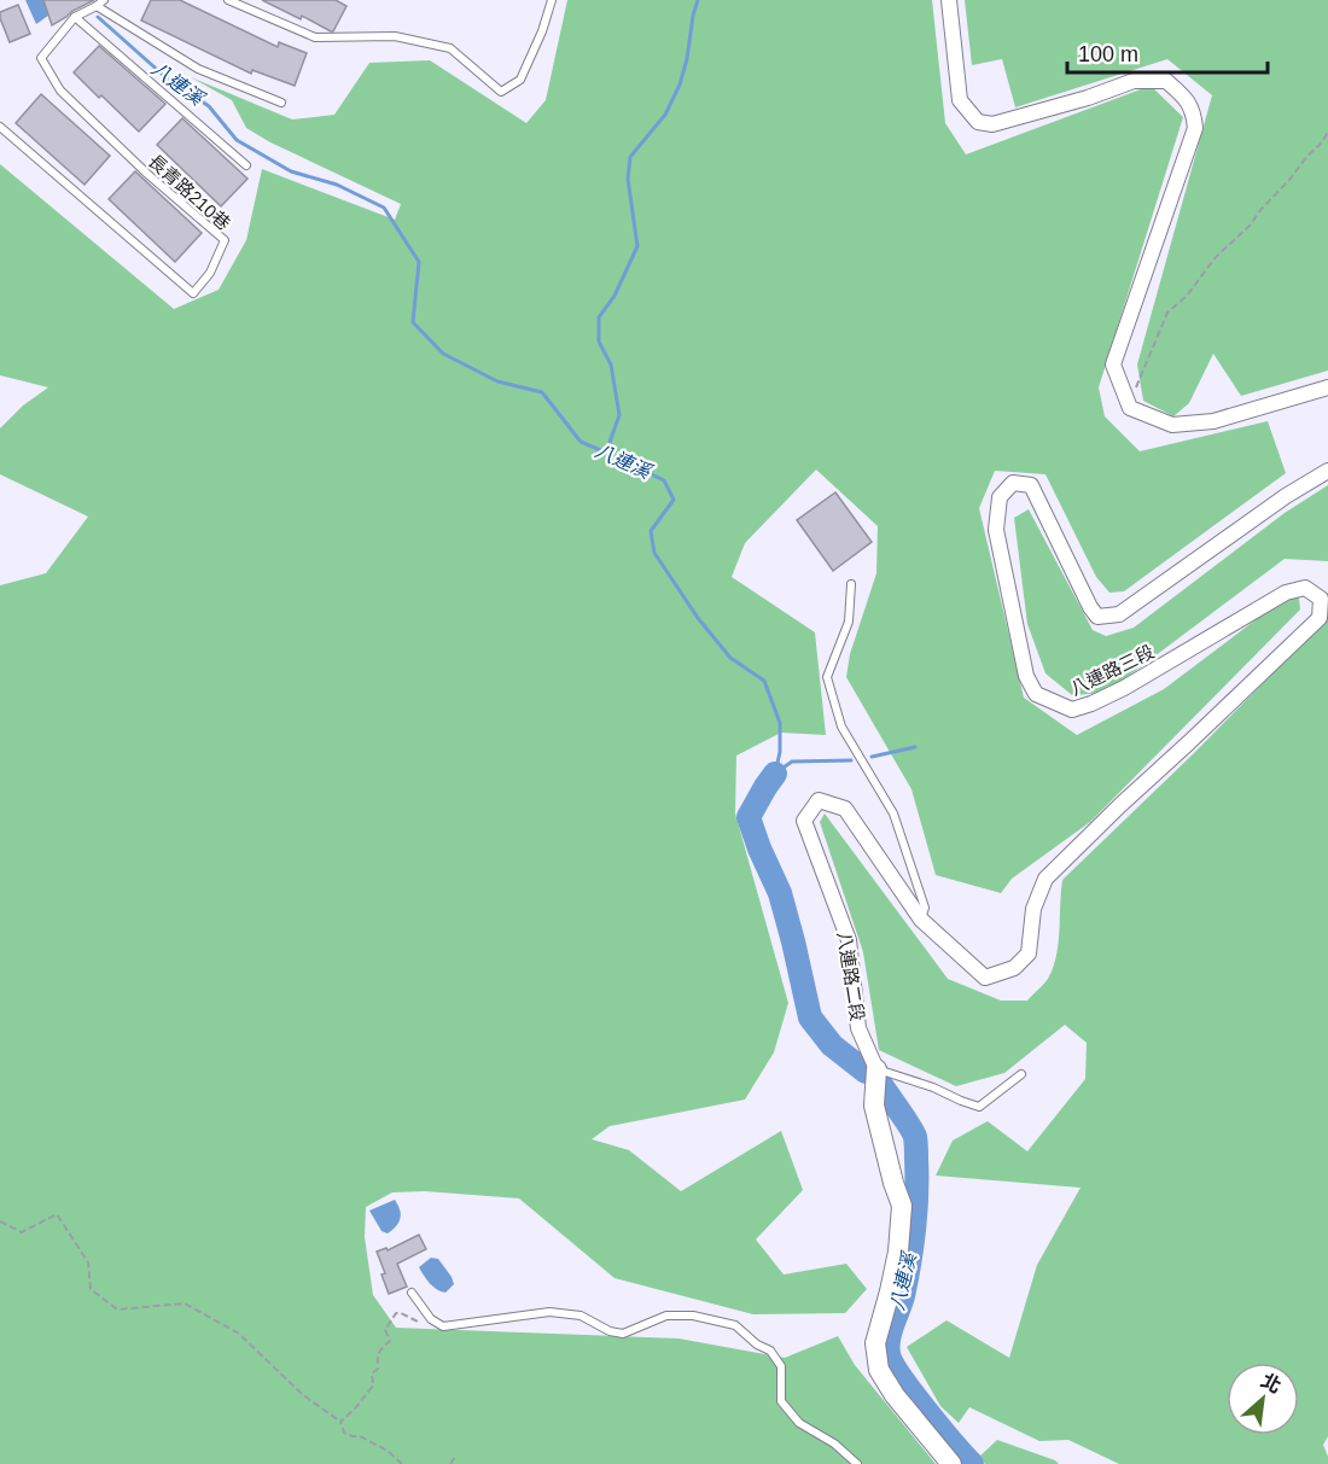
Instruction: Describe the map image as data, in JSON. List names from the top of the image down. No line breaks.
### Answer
{"streets":{"street":["八連路三段","八連路二段"],"lane":["長青路210巷"]},"crossings":[["八連路三段","八連路二段"]],"water":["八連溪"],"scale_bar":"100 m","north":"top right"}
